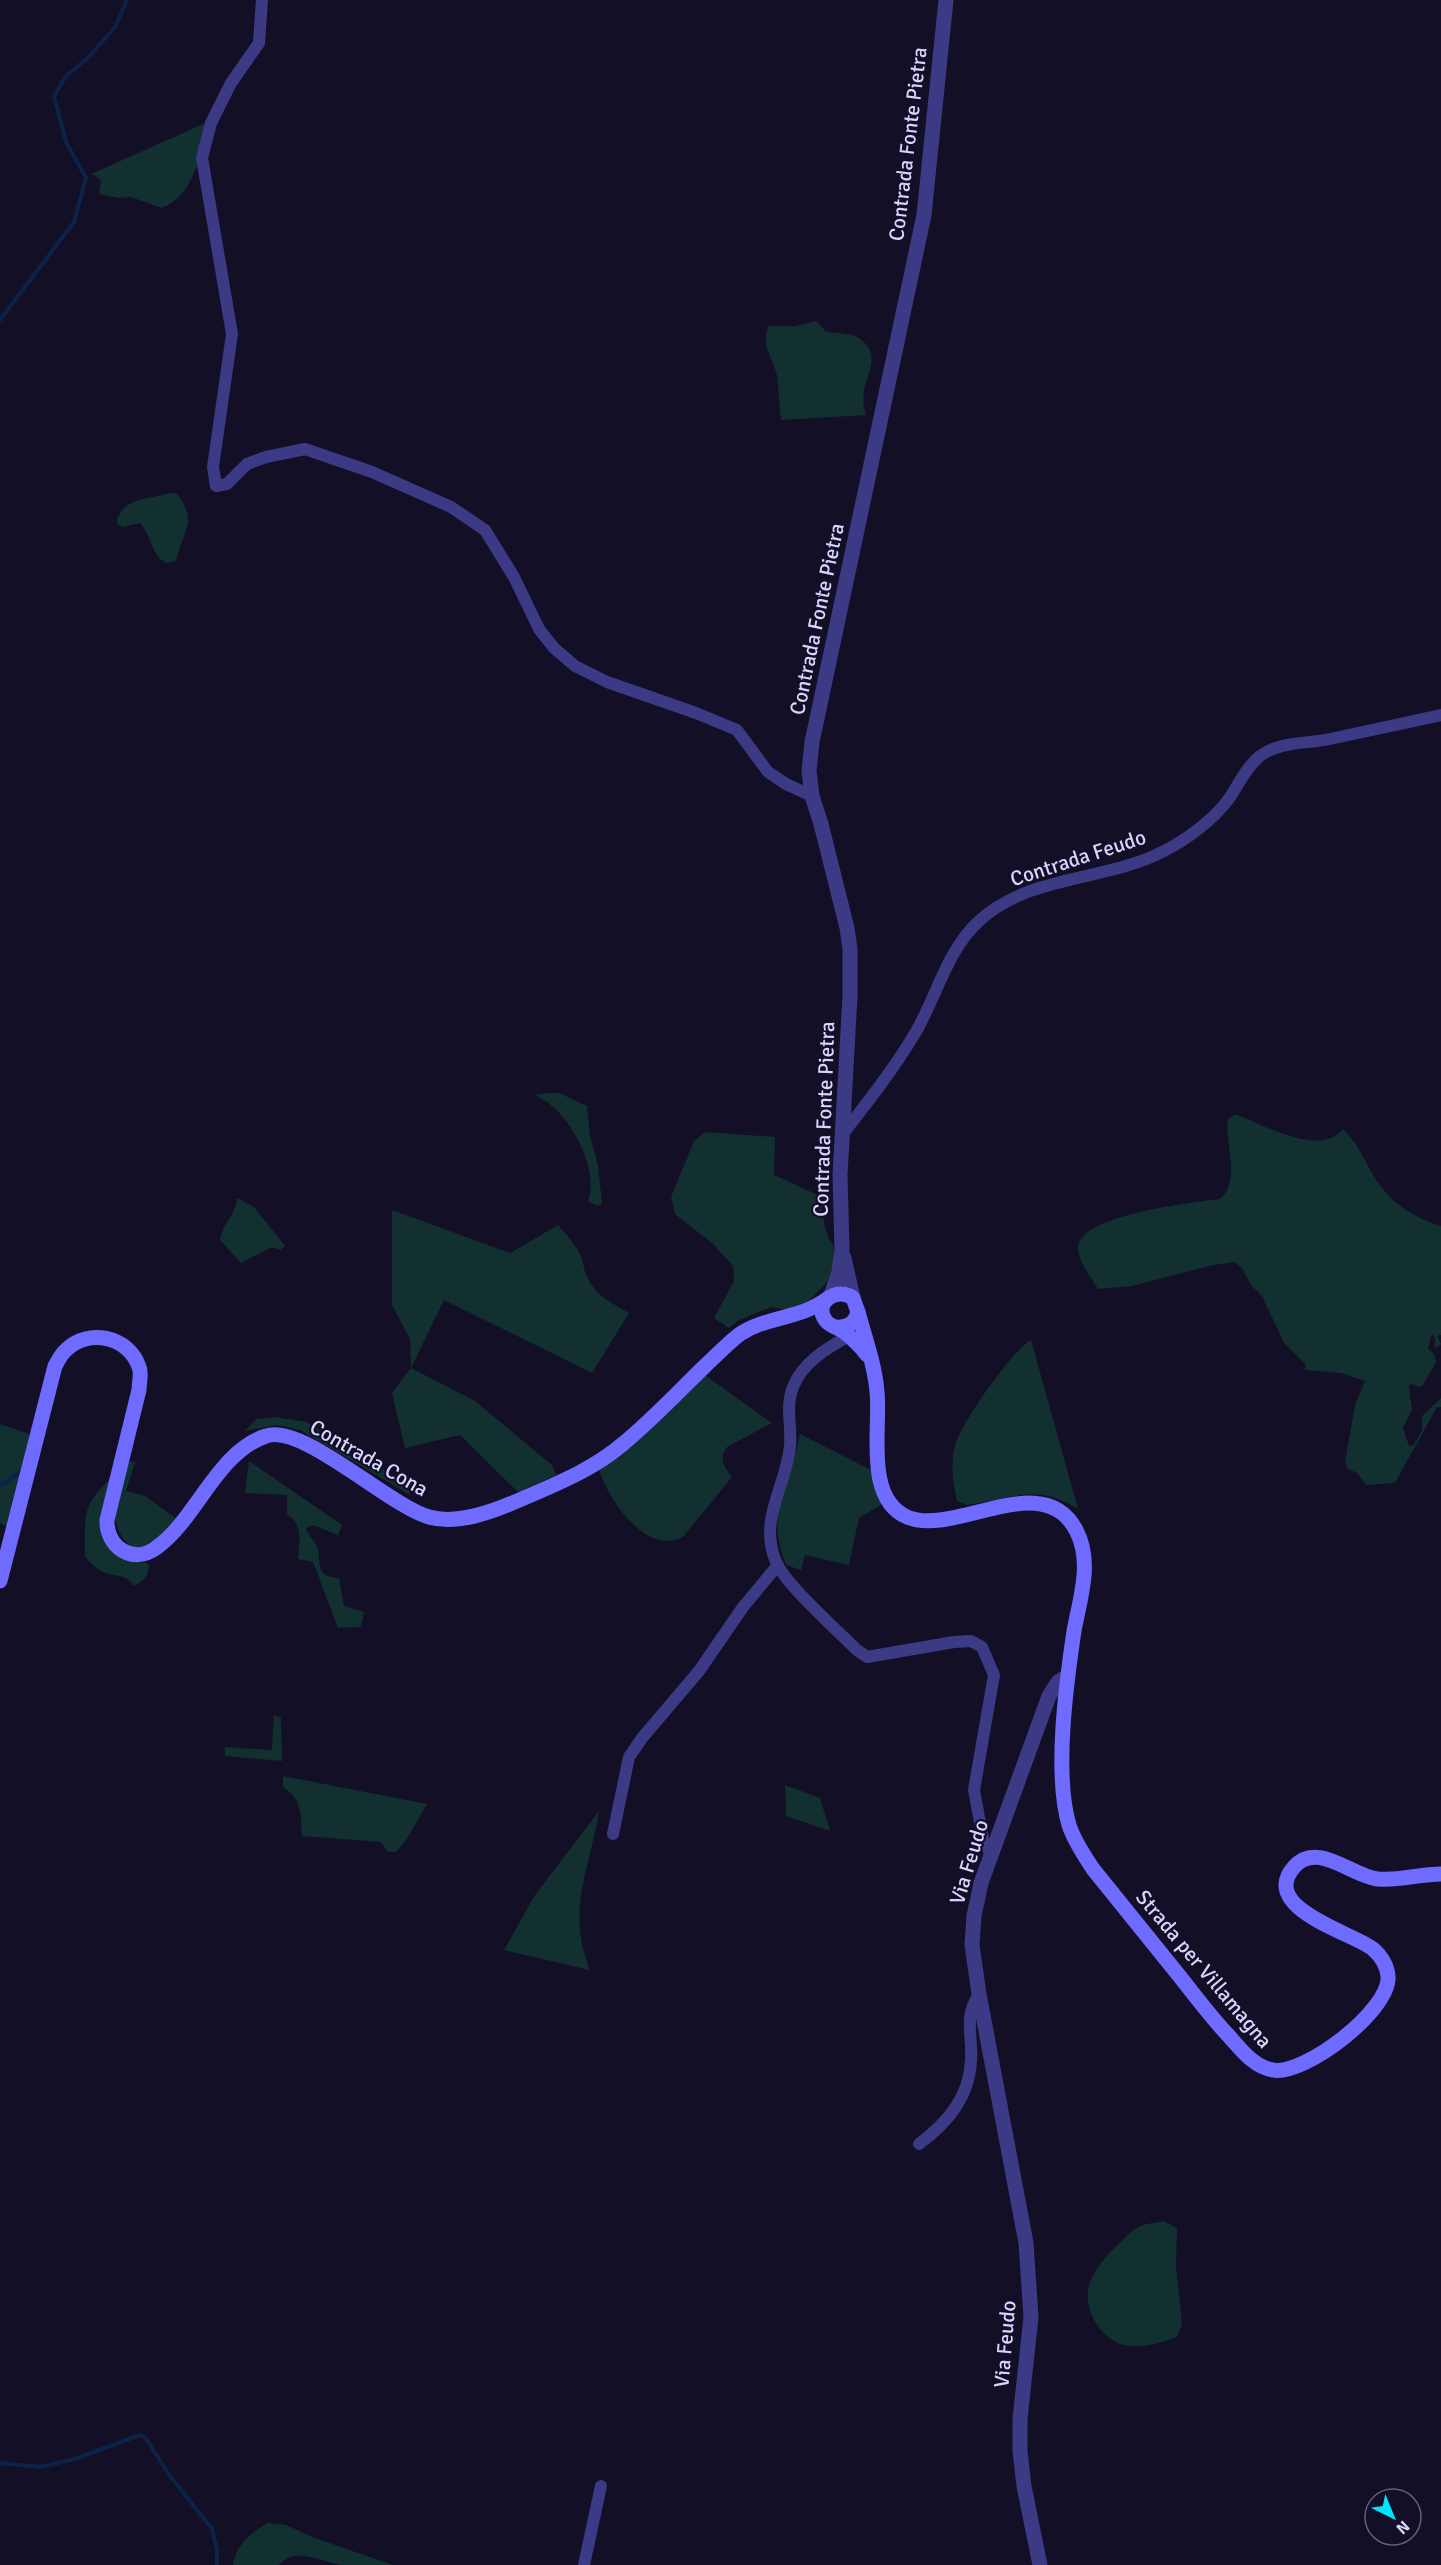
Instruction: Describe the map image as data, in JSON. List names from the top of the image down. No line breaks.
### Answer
{"streets":{"main road":["Contrada Cona","Strada per Villamagna"],"street":["Contrada Fonte Pietra","Contrada Feudo","Via Feudo"]},"crossings":[["Contrada Fonte Pietra","Contrada Feudo"],["Via Feudo","Strada per Villamagna"]],"north":"bottom right"}
